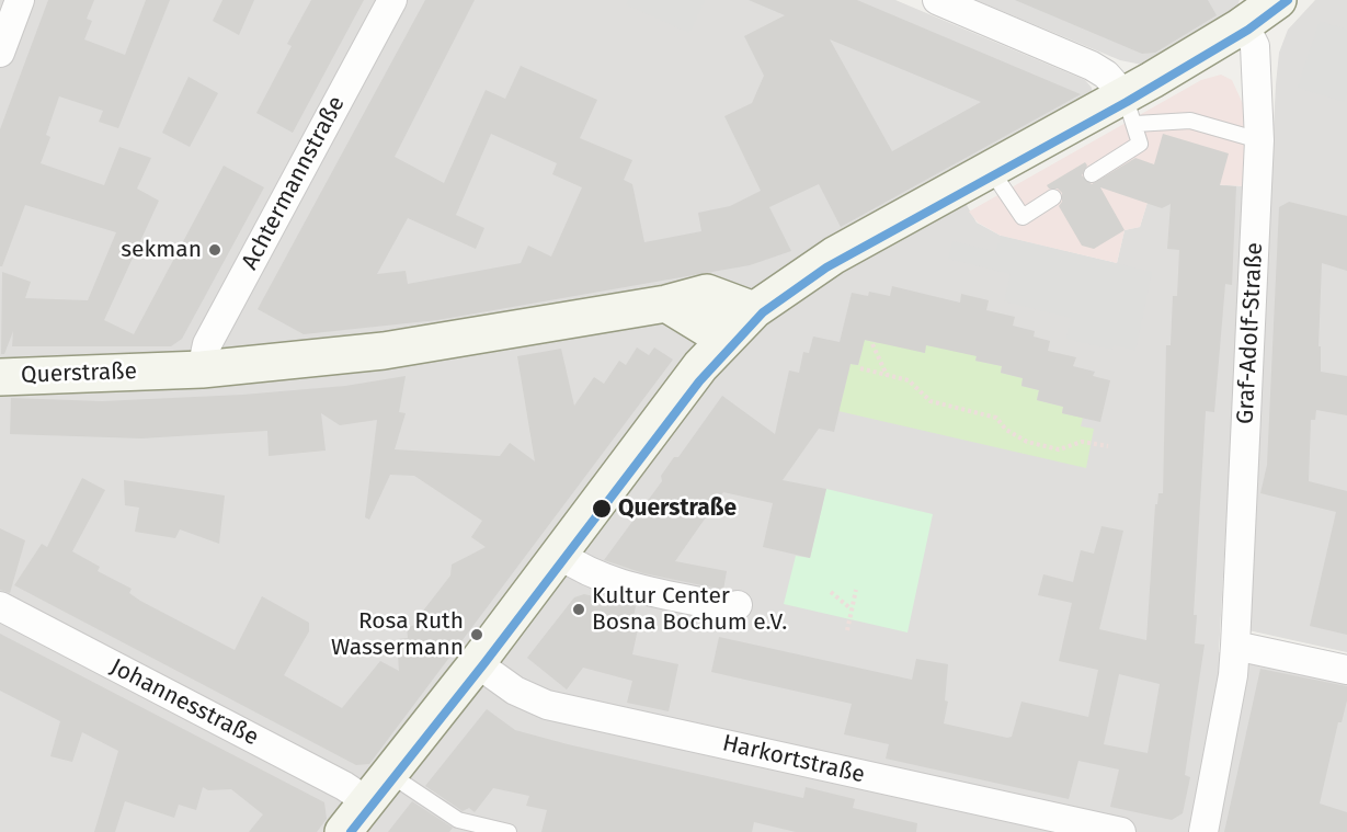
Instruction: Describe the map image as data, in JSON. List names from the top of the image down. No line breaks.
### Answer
{"streets":{"main road":["Querstraße"],"street":["Achtermannstraße","Graf-Adolf-Straße","Johannesstraße","Harkortstraße"]},"crossings":[["Achtermannstraße","Querstraße"]],"places":["sekman","Querstraße","Kultur Center Bosna Bochum e.V.","Rosa Ruth Wassermann"]}
